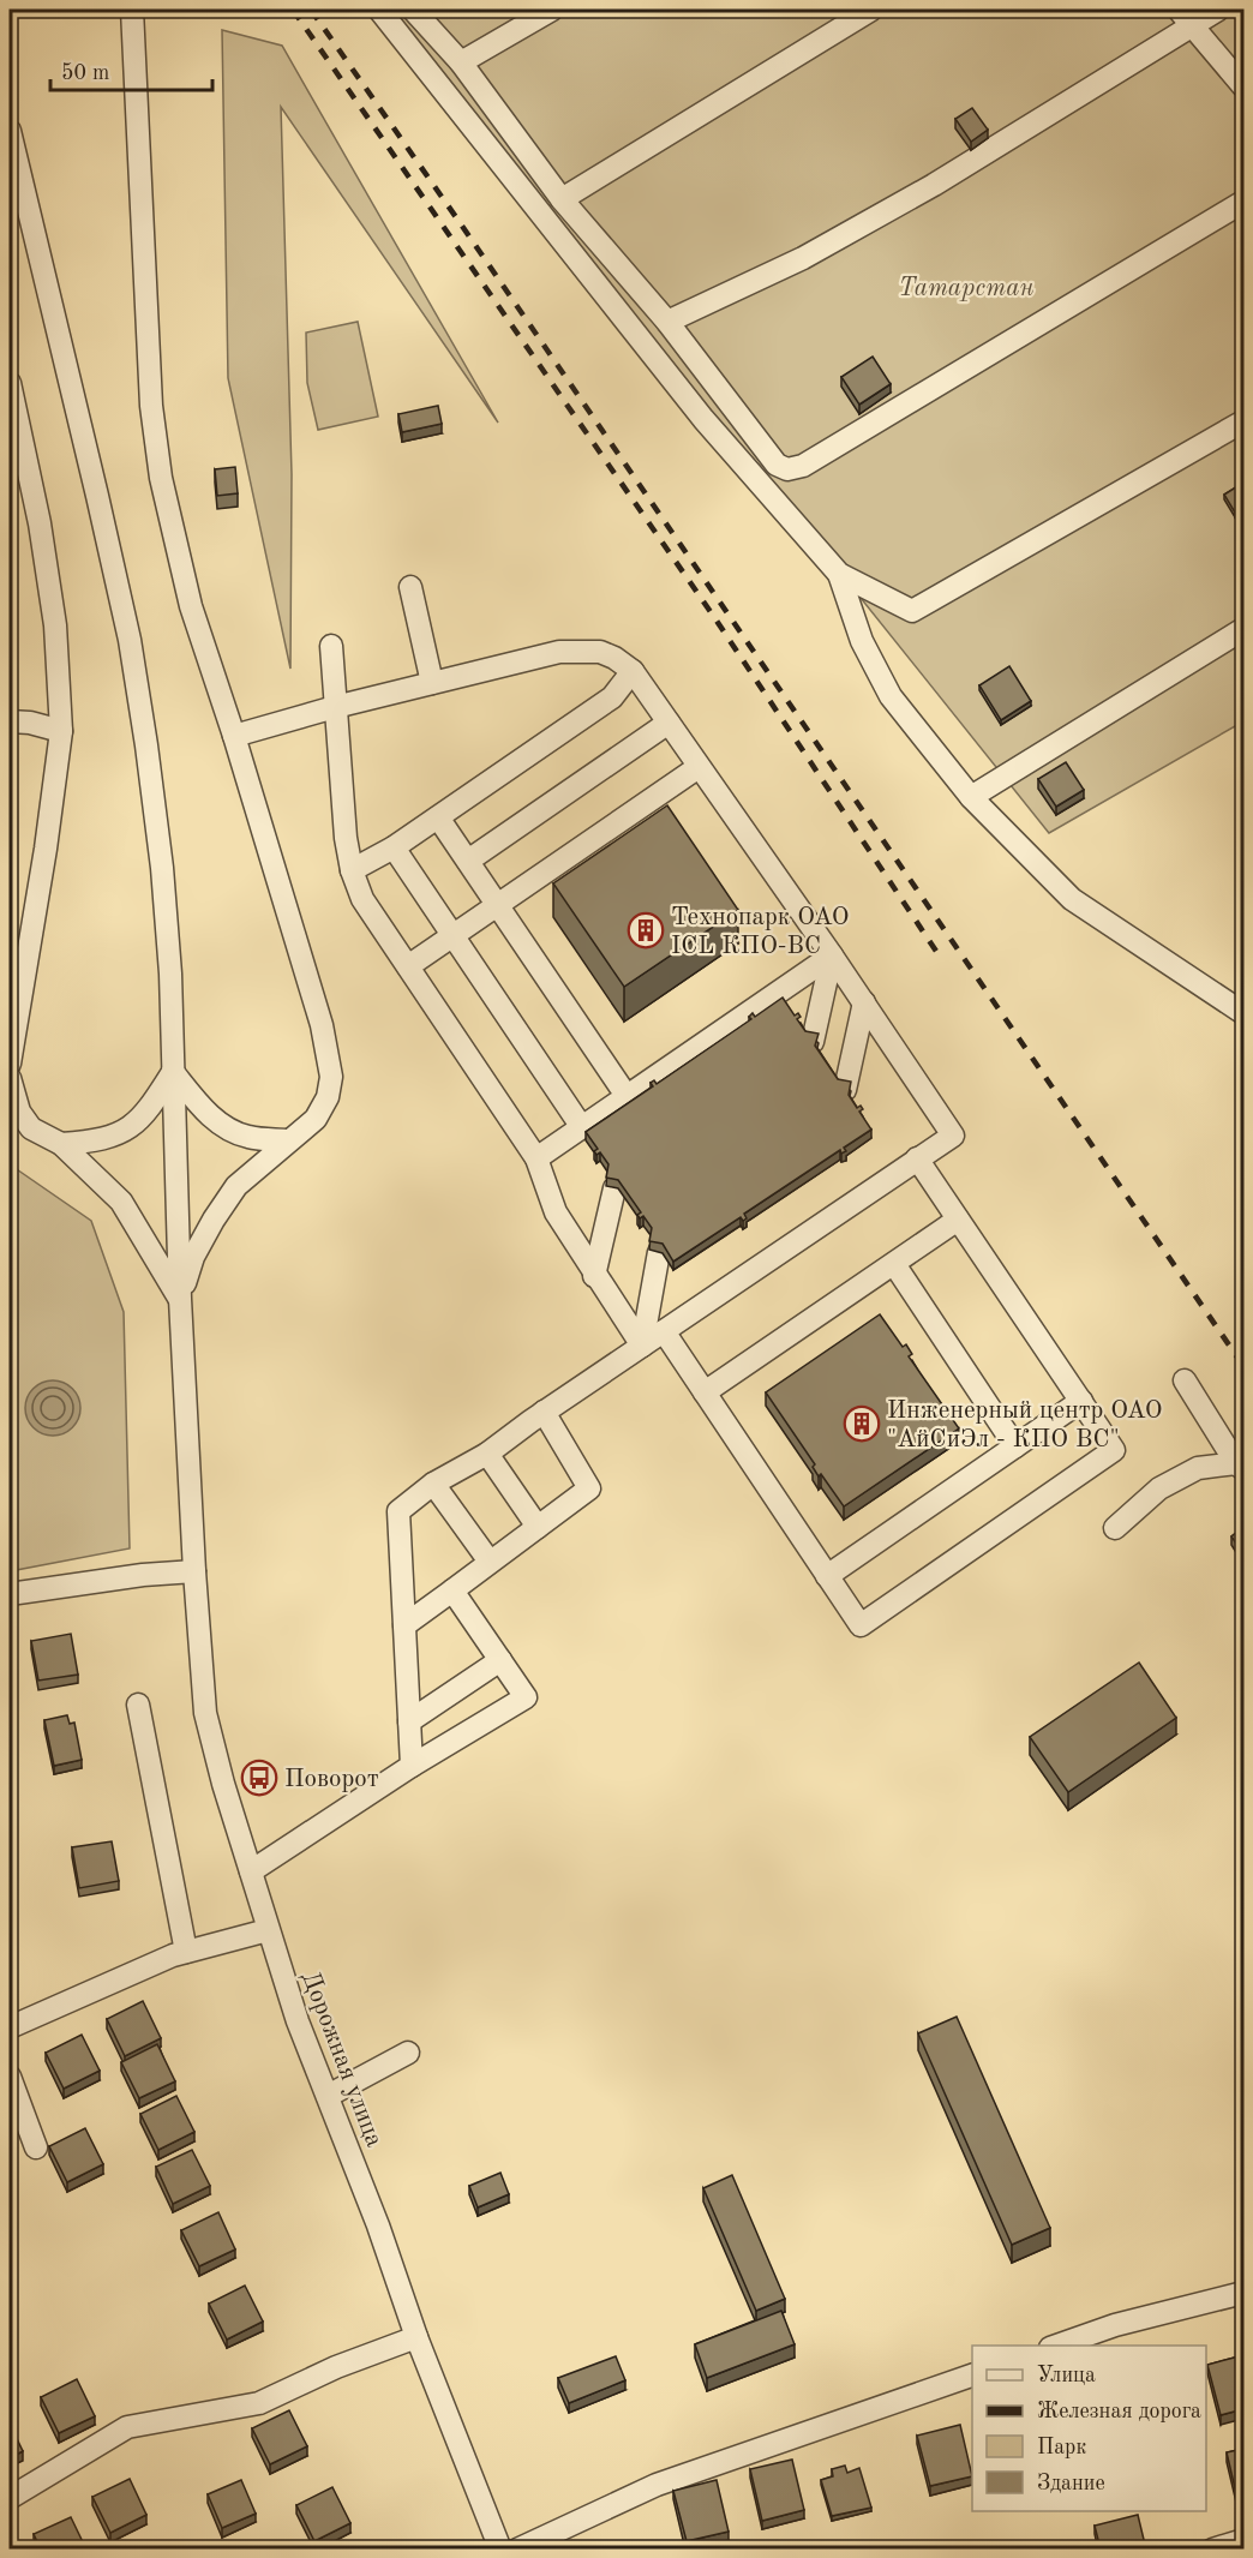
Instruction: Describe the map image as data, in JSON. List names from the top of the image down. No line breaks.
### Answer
{"streets":{"street":["Дорожная улица"]},"parks":["Татарстан"],"places":{"building":["Технопарк OAO ICL КПО-ВС","Инженерный центр ОАО \"АйСиЭл - КПО ВС\""],"bus stop":["Поворот"]},"legend":["Улица","Железная дорога","Парк","Здание"],"scale_bar":"50 m"}
